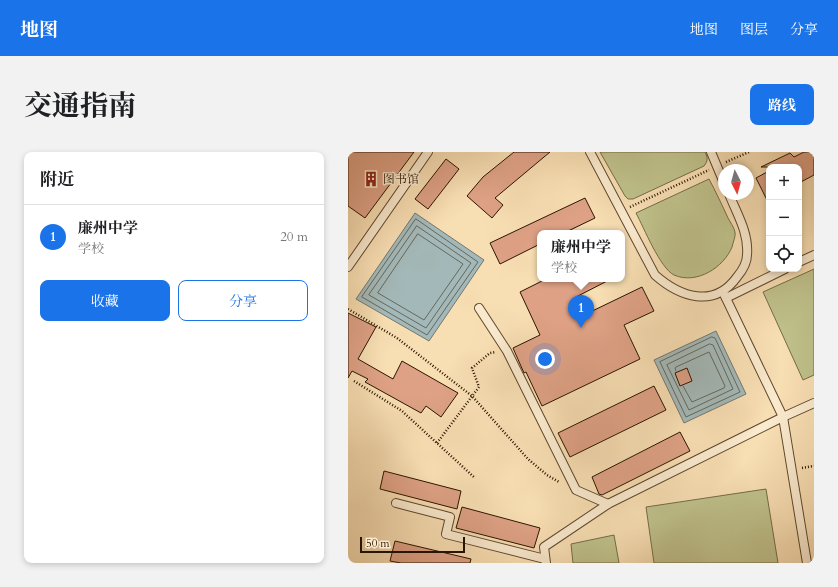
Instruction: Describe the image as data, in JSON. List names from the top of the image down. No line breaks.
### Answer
{"places":{"building":["图书馆"]},"scale_bar":"50 m","north":"bottom","page":{"header":"地图","nav":["地图","图层","分享"],"title":"交通指南","buttons":["路线",["收藏","分享"]],"heading":"附近","map_buttons":["+","−"],"list":[{"mark":"1","name":"廉州中学","note":"学校","value":"20 m"}],"popup":["廉州中学","学校"],"pins":"1","scale":"50 m"}}
